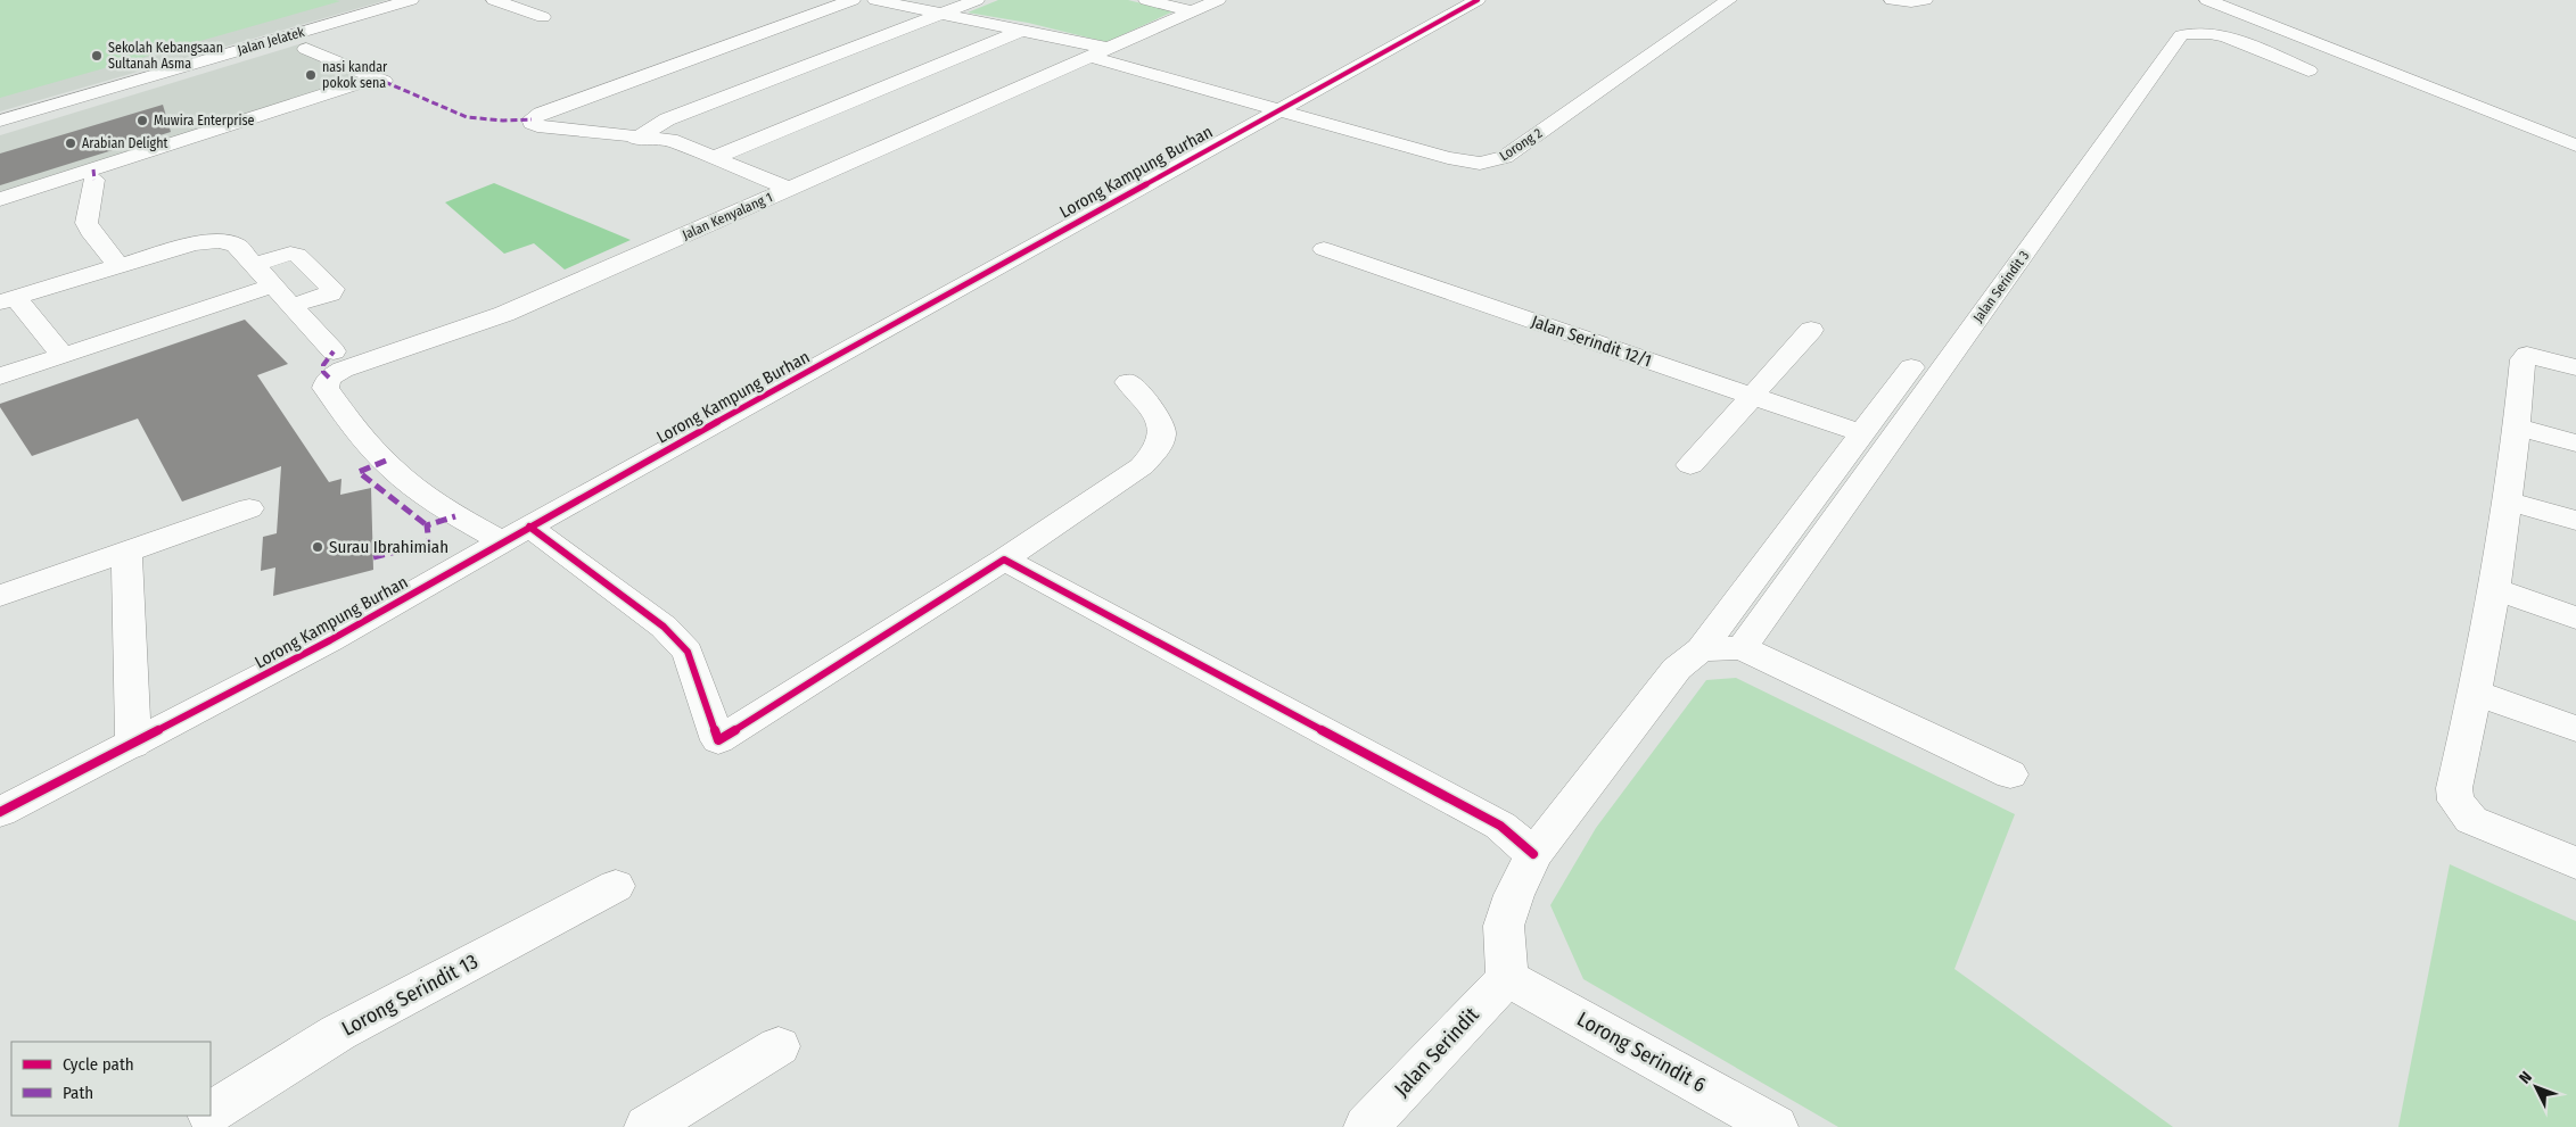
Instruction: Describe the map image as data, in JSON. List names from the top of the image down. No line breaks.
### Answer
{"streets":{"street":["Jalan Jelatek","Lorong 2","Lorong Kampung Burhan","Jalan Kenyalang 1","Jalan Serindit 3","Jalan Serindit 12/1","Lorong Serindit 13","Jalan Serindit","Lorong Serindit 6"]},"crossings":[["Lorong 2","Lorong Kampung Burhan"],["Lorong 2","Jalan Kenyalang 1"],["Jalan Serindit","Lorong Serindit 6"]],"places":["Sekolah Kebangsaan Sultanah Asma","nasi kandar pokok sena","Muwira Enterprise","Arabian Delight","Surau Ibrahimiah"],"legend":["Cycle path","Path"],"north":"top left"}
